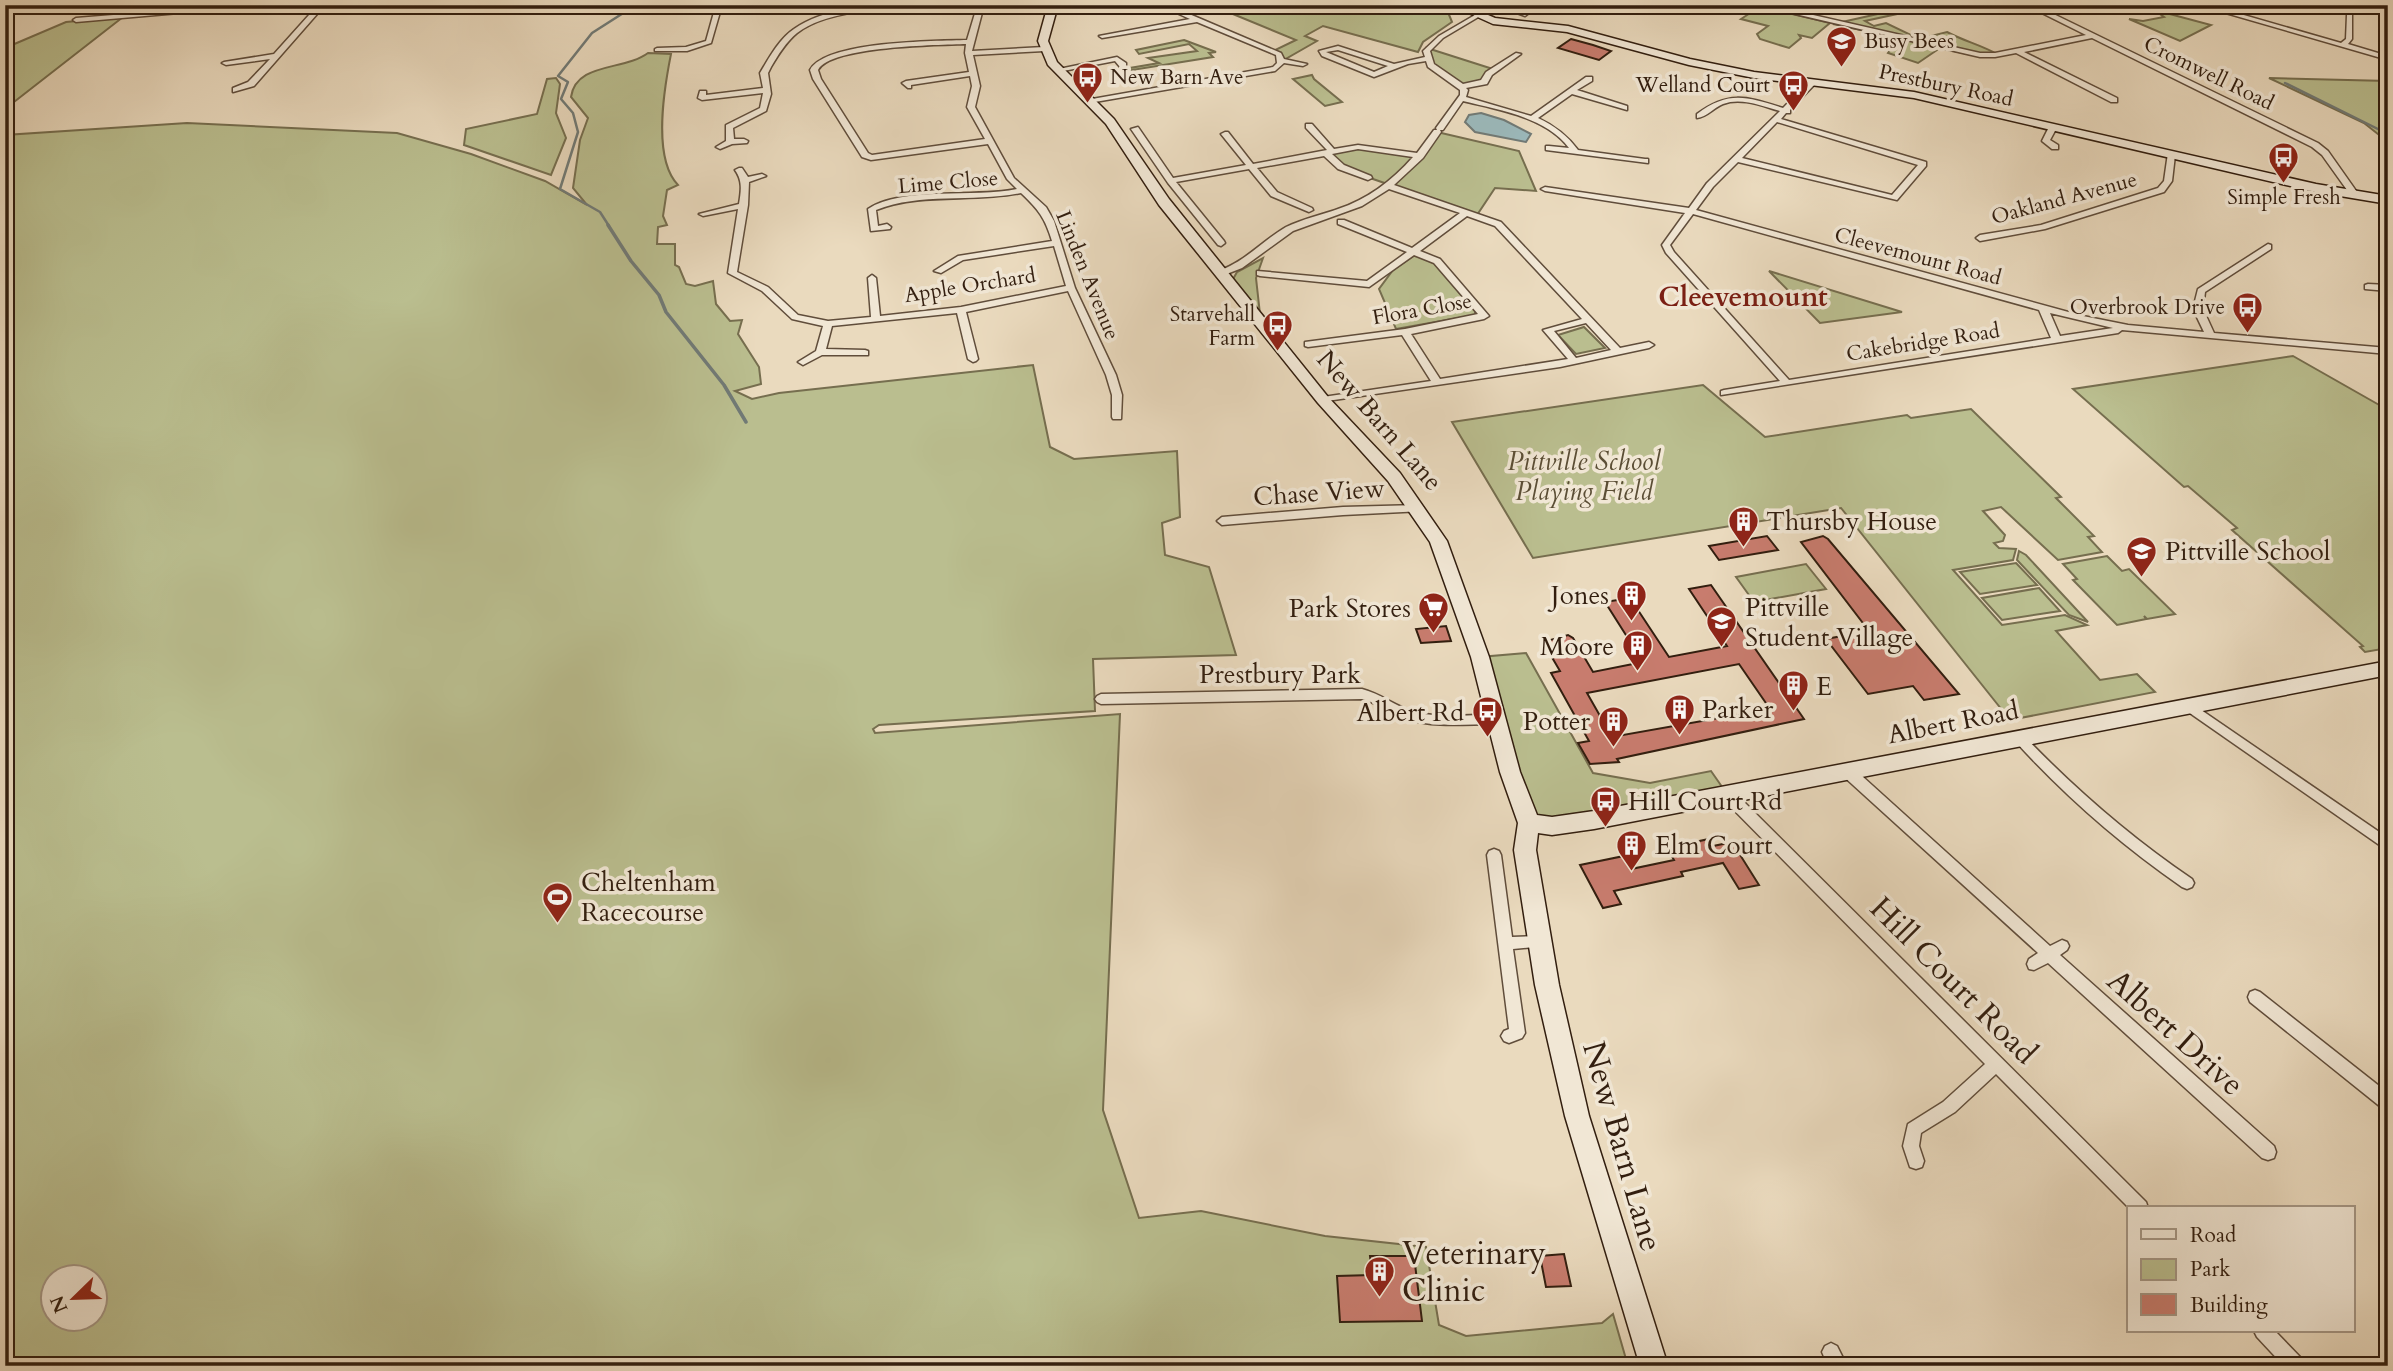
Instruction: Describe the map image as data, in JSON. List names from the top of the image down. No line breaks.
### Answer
{"streets":{"main road":["Prestbury Road","New Barn Lane","Albert Road"],"street":["Cromwell Road","Lime Close","Oakland Avenue","Cleevemount Road","Linden Avenue","Apple Orchard","Flora Close","Cakebridge Road","Chase View","Prestbury Park","Hill Court Road","Albert Drive"]},"crossings":[["Cromwell Road","Prestbury Road"],["Prestbury Road","Oakland Avenue"],["Lime Close","Linden Avenue"],["Cleevemount Road","Cakebridge Road"],["Linden Avenue","Apple Orchard"],["New Barn Lane","Chase View"],["New Barn Lane","Prestbury Park"],["New Barn Lane","Albert Road"],["Albert Road","Hill Court Road"],["Albert Road","Albert Drive"]],"districts":["Cleevemount"],"parks":["Pittville School Playing Field"],"places":{"school or university":["Busy Bees","Pittville School","Pittville Student Village"],"bus stop":["New Barn Ave","Welland Court","Simple Fresh","Overbrook Drive","Starvehall Farm","Albert Rd","Hill Court Rd"],"building":["Thursby House","Jones","Moore","E","Parker","Potter","Elm Court","Veterinary Clinic"],"supermarket":["Park Stores"],"sports":["Cheltenham Racecourse"]},"legend":["Road","Park","Building"],"north":"bottom left"}
